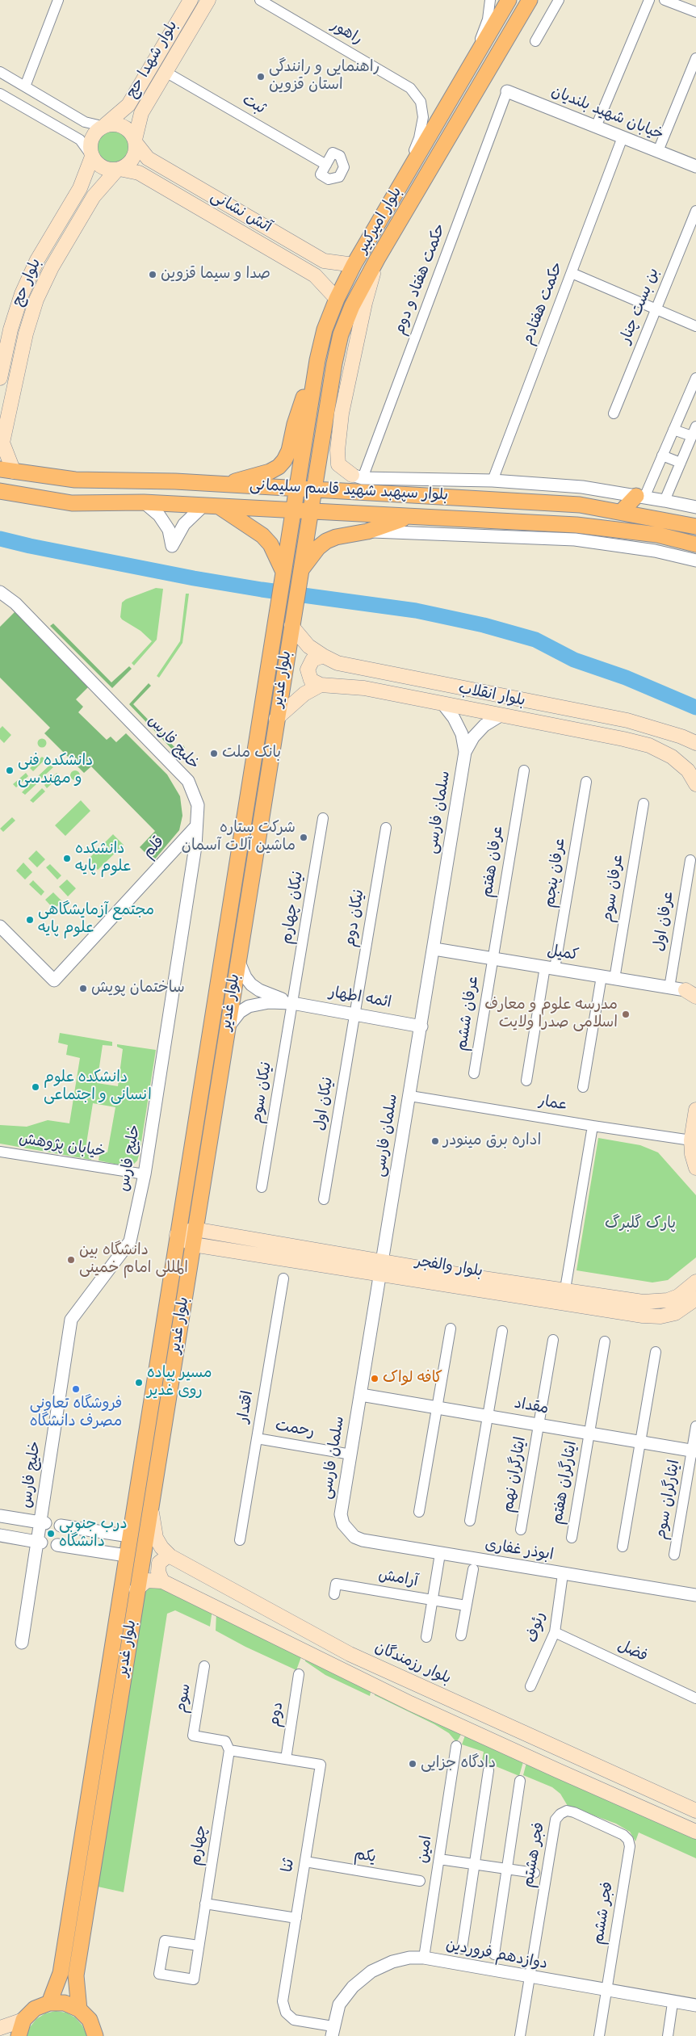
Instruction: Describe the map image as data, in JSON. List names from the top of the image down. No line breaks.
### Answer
{"streets":{"main road":["بلوار شهدا حج","آتش نشانی","بلوار امیرکبیر","بلوار حج","بلوار سپهبد شهید قاسم سلیمانی","بلوار غدیر","بلوار انقلاب","بلوار والفجر","بلوار رزمندگان"],"street":["راهور","ثبت","خیابان شهید بلندیان","حکمت هفتاد و دوم","حکمت هفتادم","بن بست چنار","خلیج فارس","سلمان فارسی","قلم","عرفان هفتم","عرفان پنجم","عرفان سوم","نیکان چهارم","نیکان دوم","عرفان اول","کمیل","ائمه اطهار","عرفان ششم","نیکان سوم","نیکان اول","عمار","خیابان پژوهش","اقتدار","مقداد","رحمت","ایثارگران نهم","ایثارگران هفتم","ایثارگران سوم","ابوذر غفاری","آرامش","رئوف","فضل","سوم","دوم","چهارم","امین","فجر هشتم","یکم","ثنا","فجر ششم","دوازدهم فروردین"]},"crossings":[["راهور","بلوار امیرکبیر"],["بلوار شهدا حج","ثبت"],["بلوار شهدا حج","آتش نشانی"],["بلوار شهدا حج","بلوار حج"],["خیابان شهید بلندیان","حکمت هفتاد و دوم"],["خیابان شهید بلندیان","حکمت هفتادم"],["آتش نشانی","بلوار امیرکبیر"],["آتش نشانی","بلوار حج"],["بلوار امیرکبیر","حکمت هفتاد و دوم"],["بلوار امیرکبیر","بلوار سپهبد شهید قاسم سلیمانی"],["بلوار امیرکبیر","بلوار غدیر"],["بلوار حج","بلوار سپهبد شهید قاسم سلیمانی"],["بلوار سپهبد شهید قاسم سلیمانی","بلوار غدیر"],["بلوار غدیر","بلوار انقلاب"],["بلوار غدیر","ائمه اطهار"],["بلوار غدیر","بلوار والفجر"],["بلوار غدیر","بلوار رزمندگان"],["بلوار انقلاب","سلمان فارسی"],["خلیج فارس","قلم"],["خلیج فارس","خیابان پژوهش"],["سلمان فارسی","کمیل"],["سلمان فارسی","ائمه اطهار"],["سلمان فارسی","عمار"],["سلمان فارسی","بلوار والفجر"],["سلمان فارسی","مقداد"],["سلمان فارسی","رحمت"],["سلمان فارسی","ابوذر غفاری"],["عرفان هفتم","کمیل"],["عرفان هفتم","عرفان ششم"],["عرفان پنجم","کمیل"],["عرفان سوم","کمیل"],["نیکان چهارم","ائمه اطهار"],["نیکان چهارم","نیکان سوم"],["نیکان دوم","ائمه اطهار"],["نیکان دوم","نیکان اول"],["عرفان اول","کمیل"],["کمیل","عرفان ششم"],["ائمه اطهار","نیکان سوم"],["ائمه اطهار","نیکان اول"],["اقتدار","رحمت"],["مقداد","ایثارگران نهم"],["مقداد","ایثارگران هفتم"],["مقداد","ایثارگران سوم"],["ابوذر غفاری","رئوف"],["رئوف","فضل"],["سوم","چهارم"],["سوم","ثنا"],["دوم","ثنا"],["چهارم","ثنا"],["امین","دوازدهم فروردین"],["فجر هشتم","فجر ششم"],["فجر هشتم","دوازدهم فروردین"],["یکم","ثنا"],["ثنا","دوازدهم فروردین"],["فجر ششم","دوازدهم فروردین"]],"parks":["پارک گلبرگ"],"places":["راهنمایی و رانندگی استان قزوین","صدا و سیما قزوین","بانک ملت","دانشکده فنی و مهندسی","شرکت ستاره ماشین آلات آسمان","دانشکده علوم پایه","مجتمع آزمایشگاهی علوم پایه","ساختمان پویش","مدرسه علوم و معارف اسلامی صدرا ولایت","دانشکده علوم انسانی و اجتماعی","اداره برق مینودر","دانشگاه بین المللی امام خمینی","کافه لواک","مسیر پیاده روی غدیر","فروشگاه تعاونی مصرف دانشگاه","درب جنوبی دانشگاه","دادگاه جزایی"]}
